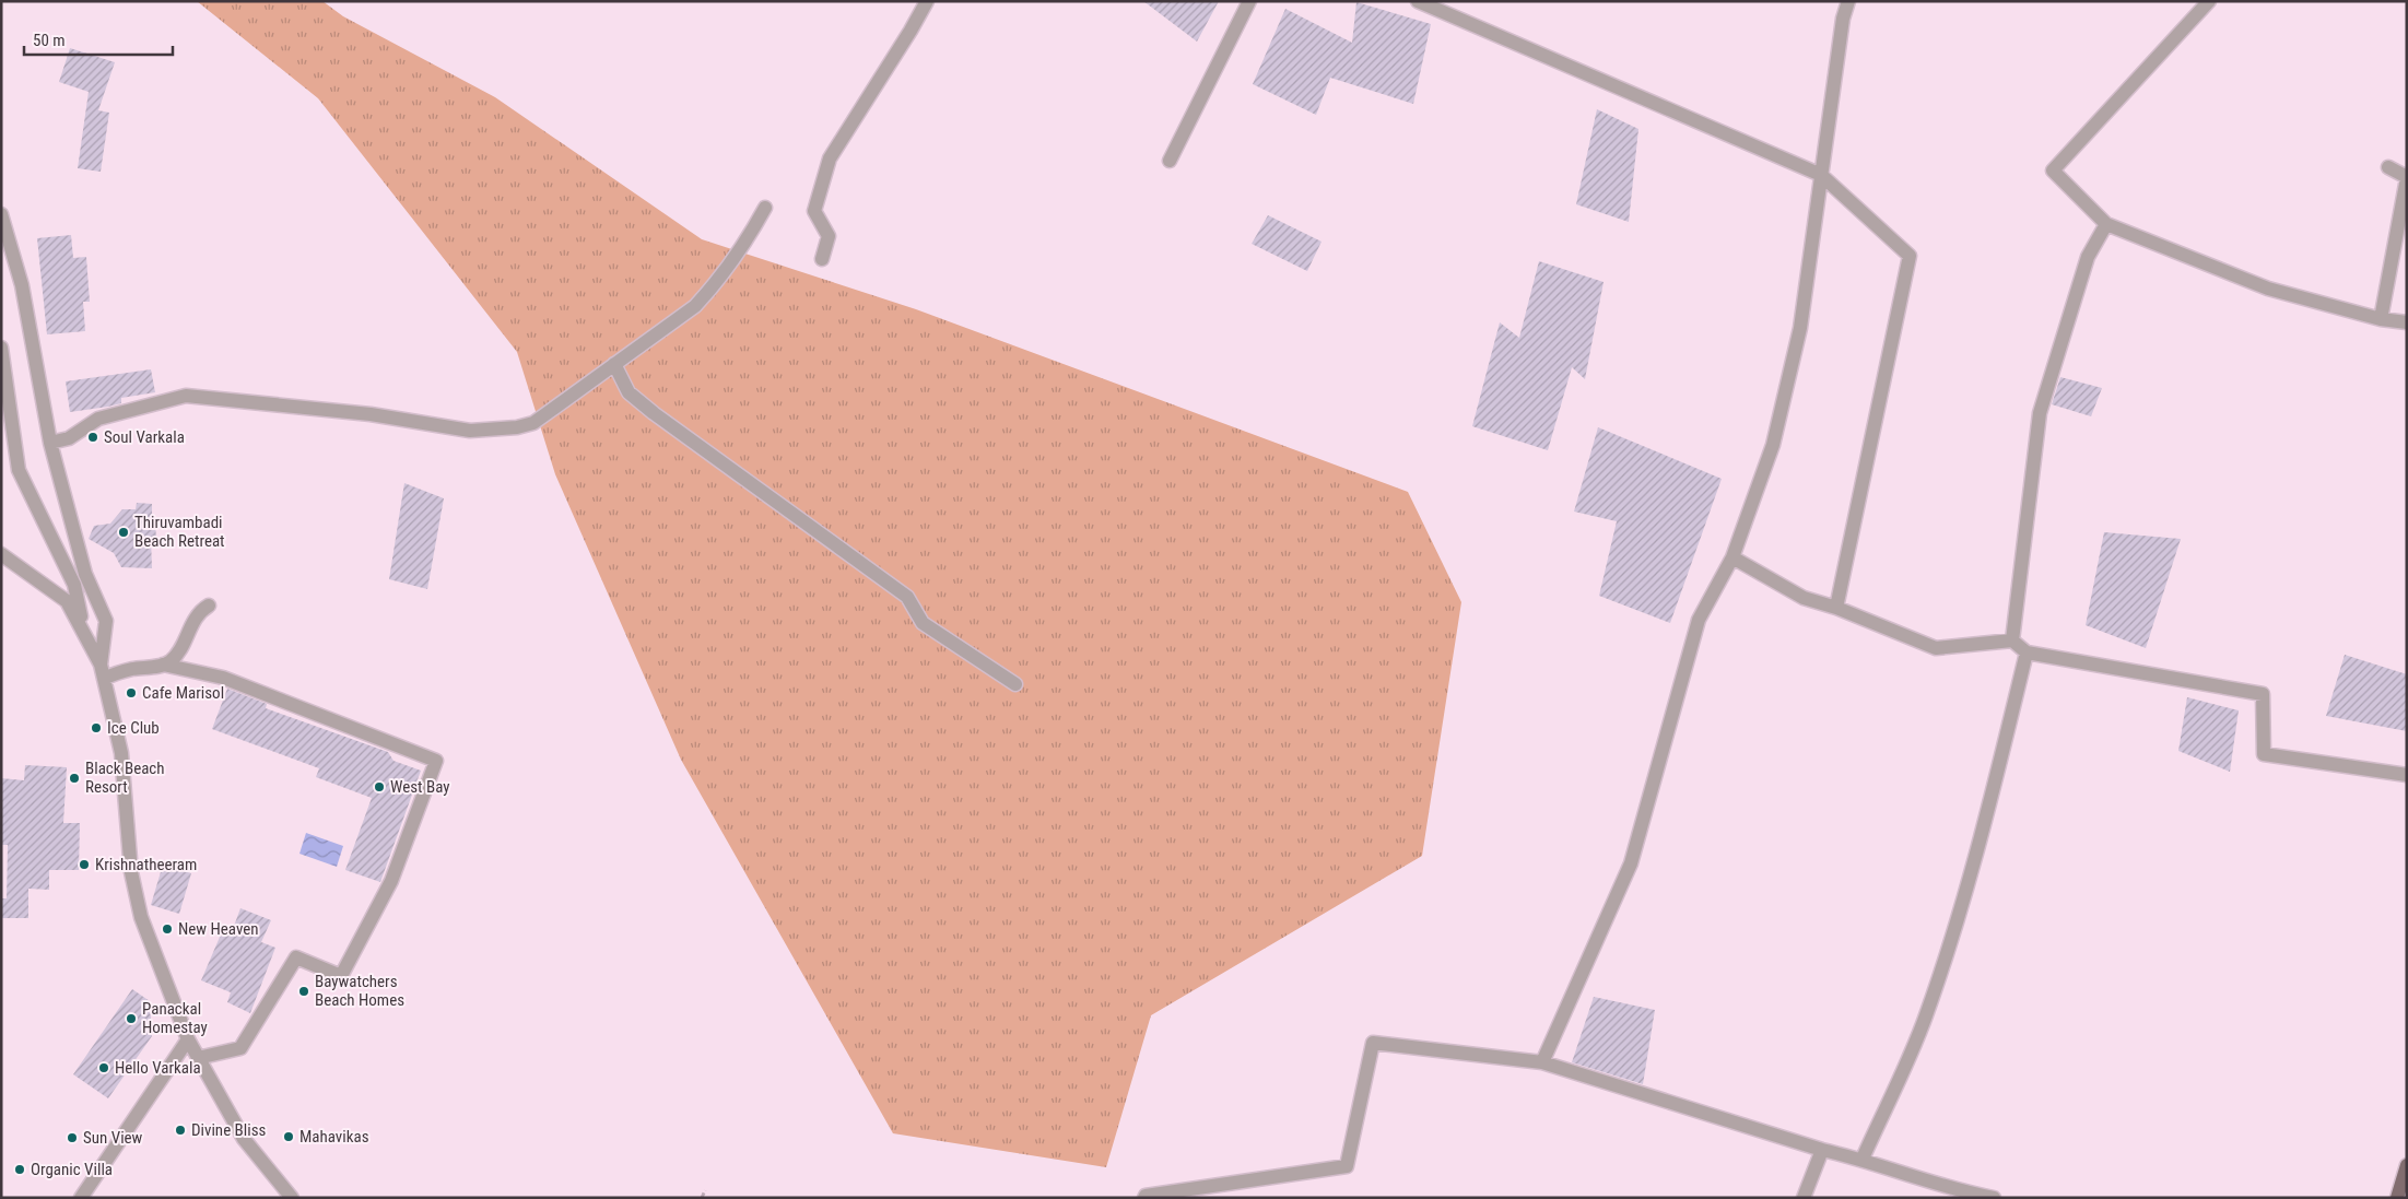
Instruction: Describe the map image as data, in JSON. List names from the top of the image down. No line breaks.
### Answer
{"places":["Soul Varkala","Thiruvambadi Beach Retreat","Cafe Marisol","Ice Club","Black Beach Resort","West Bay","Krishnatheeram","New Heaven","Baywatchers Beach Homes","Panackal Homestay","Hello Varkala","Divine Bliss","Mahavikas","Sun View","Organic Villa"],"scale_bar":"50 m"}
